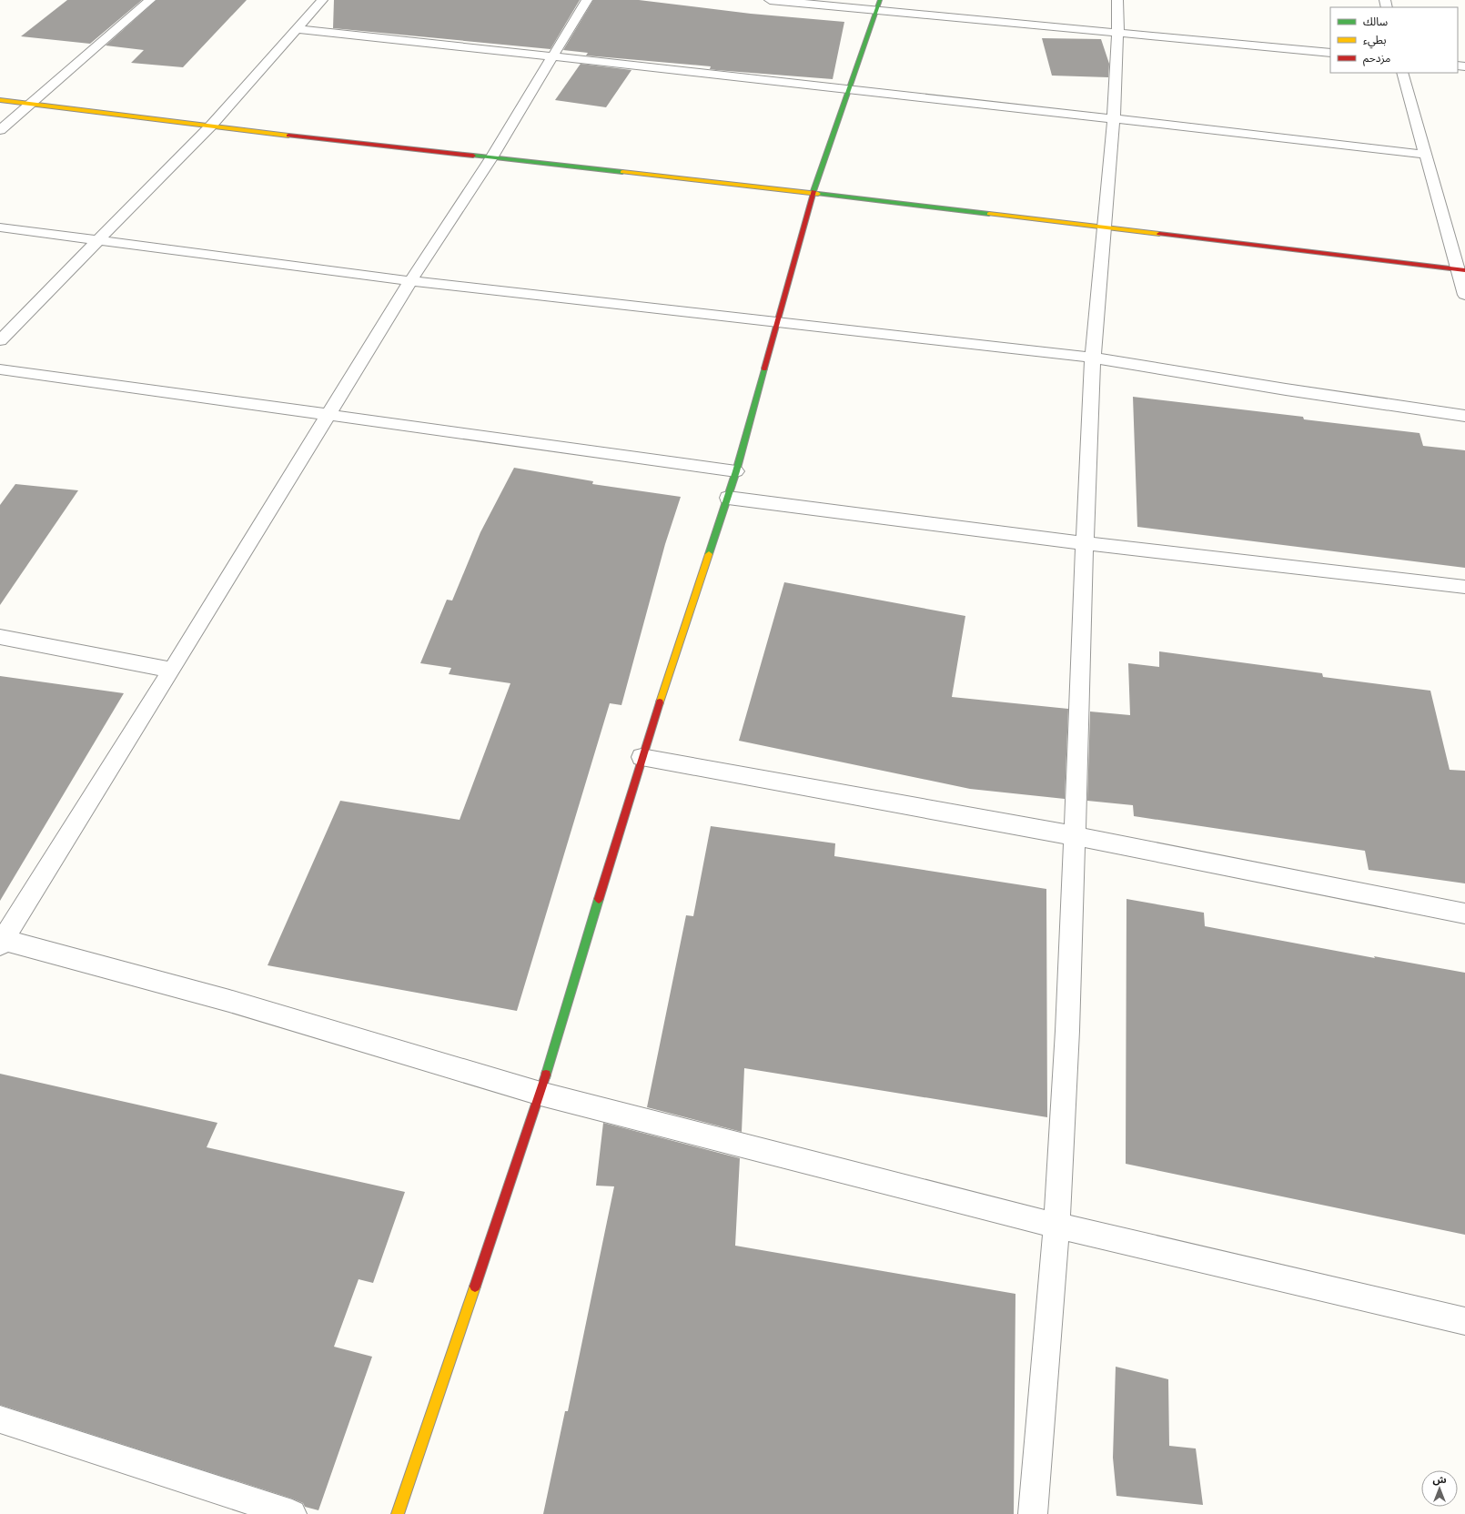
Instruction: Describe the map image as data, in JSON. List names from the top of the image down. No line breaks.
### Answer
{"legend":["سالك","بطيء","مزدحم"],"north":"top"}
